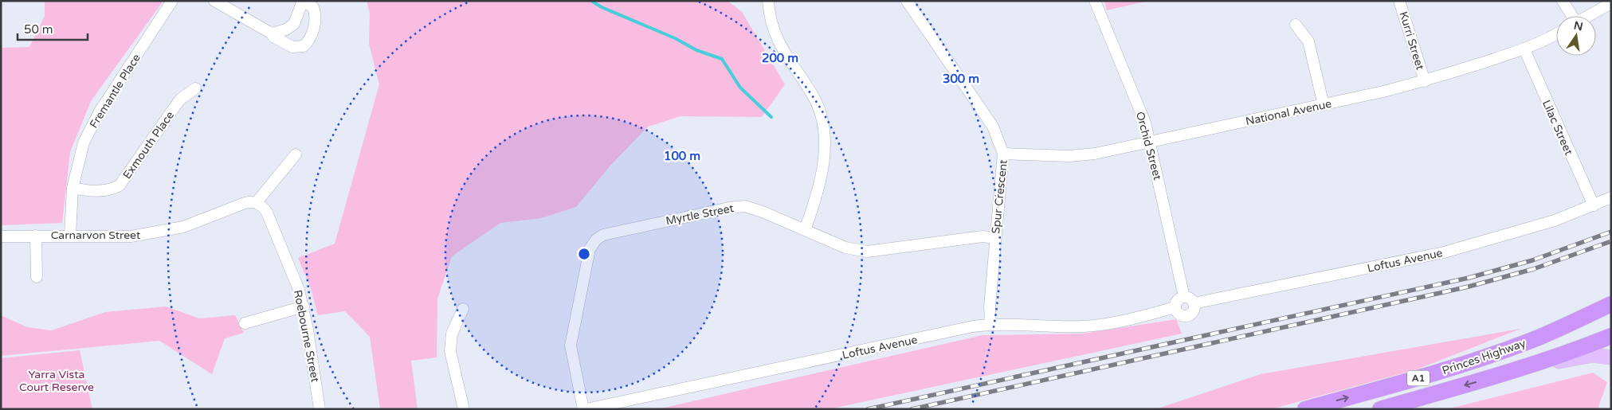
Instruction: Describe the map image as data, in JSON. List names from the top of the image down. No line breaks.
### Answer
{"streets":{"highway":["Princes Highway","A1"],"street":["Kurri Street","Fremantle Place","National Avenue","Lilac Street","Exmouth Place","Orchid Street","Spur Crescent","Myrtle Street","Carnarvon Street","Loftus Avenue","Roebourne Street"]},"crossings":[["Kurri Street","National Avenue"],["Fremantle Place","Exmouth Place"],["Fremantle Place","Carnarvon Street"],["National Avenue","Lilac Street"],["National Avenue","Orchid Street"],["National Avenue","Spur Crescent"],["Lilac Street","Loftus Avenue"],["Orchid Street","Loftus Avenue"],["Spur Crescent","Myrtle Street"],["Spur Crescent","Loftus Avenue"],["Carnarvon Street","Roebourne Street"]],"parks":["Yarra Vista Court Reserve"],"scale_bar":"50 m","north":"top","rings":["200 m","300 m","100 m"]}
